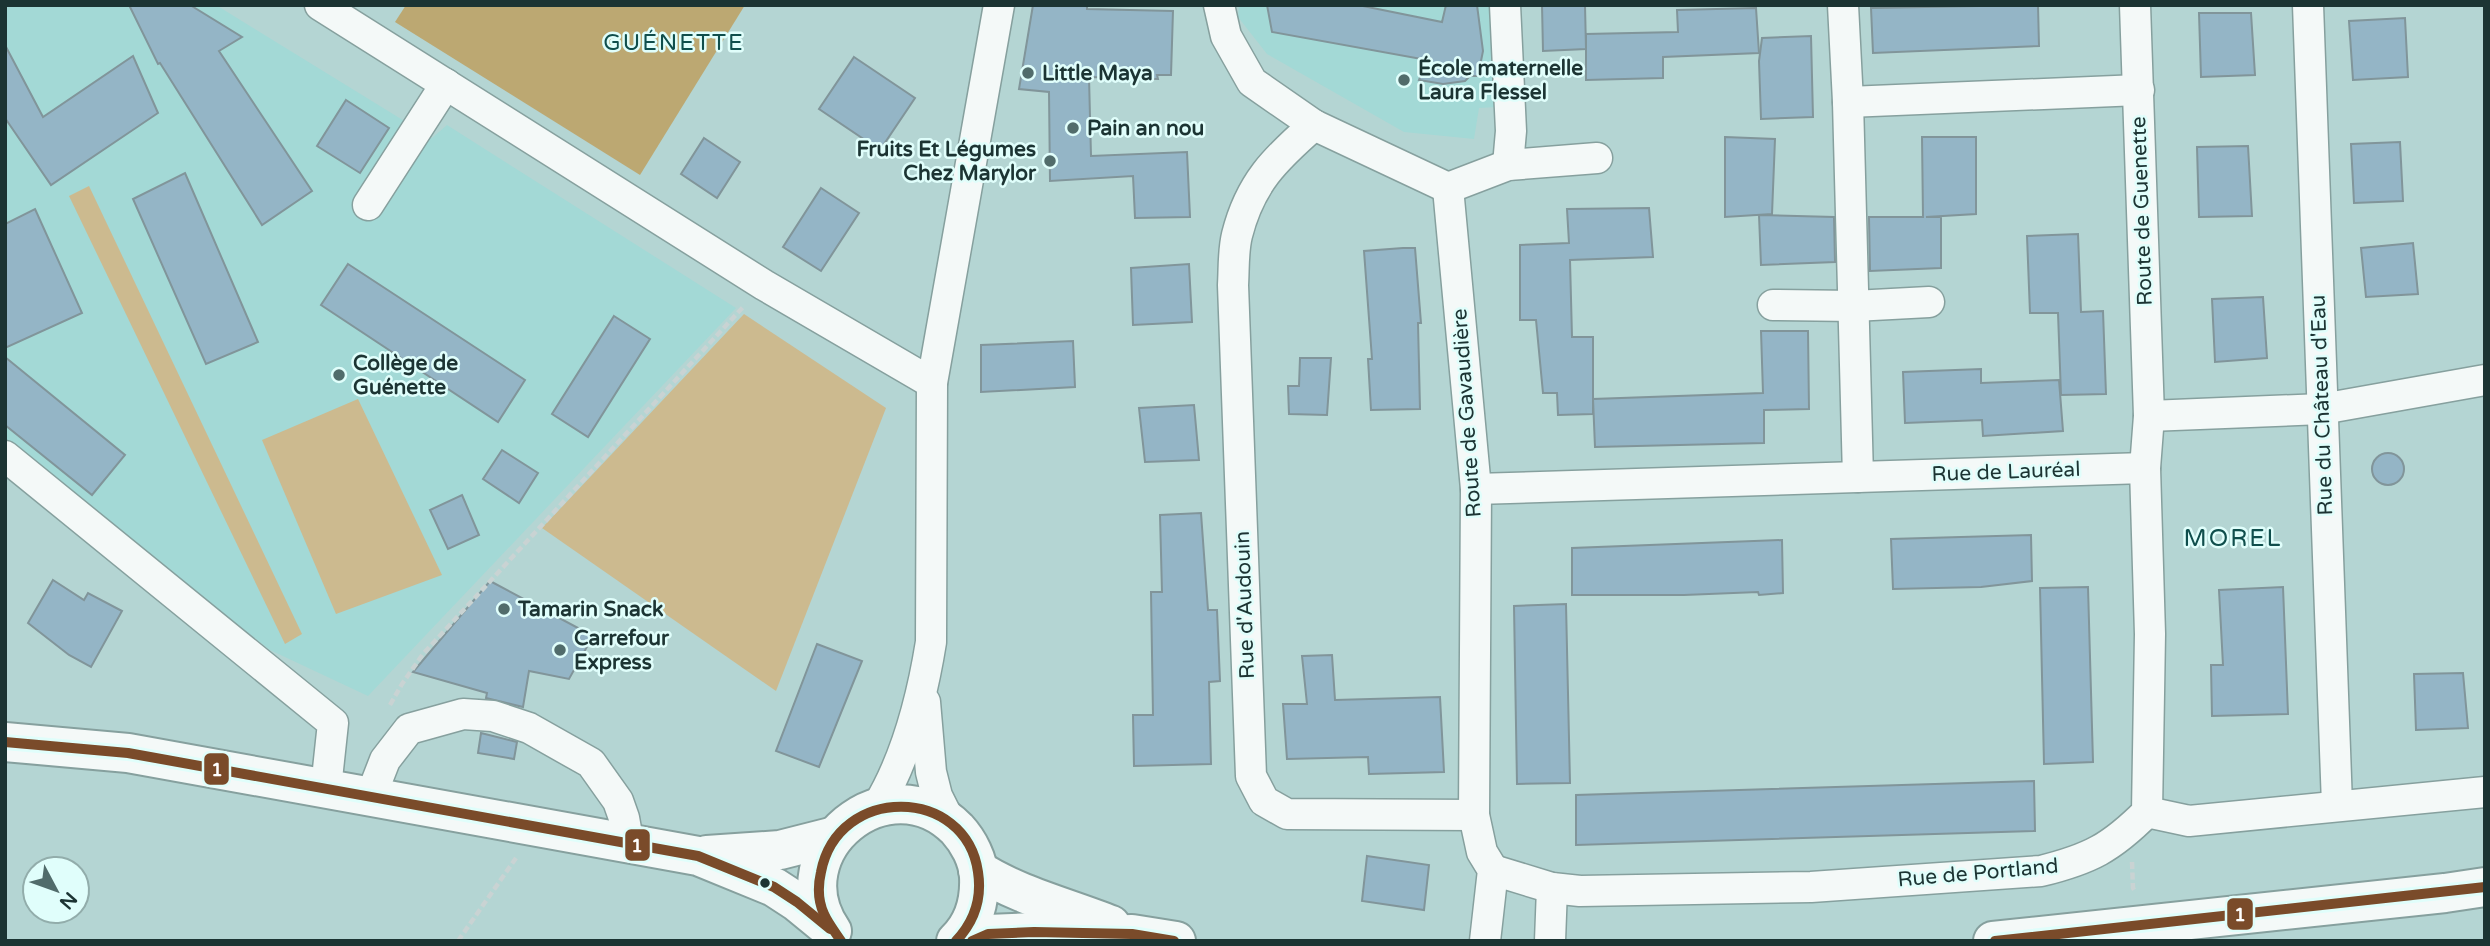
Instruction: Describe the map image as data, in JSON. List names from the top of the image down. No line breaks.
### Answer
{"streets":{"street":["Route de Guenette","Rue du Château d'Eau","Route de Gavaudière","Rue de Lauréal","Rue d'Audouin","Rue de Portland"]},"crossings":[["Route de Gavaudière","Rue de Lauréal"],["Route de Gavaudière","Rue d'Audouin"],["Route de Gavaudière","Rue de Portland"]],"districts":["GUÉNETTE","MOREL"],"places":["Little Maya","École maternelle Laura Flessel","Pain an nou","Fruits Et Légumes Chez Marylor","Collège de Guénette","Tamarin Snack","Carrefour Express"],"lines":["transit line 1"],"north":"bottom right"}
